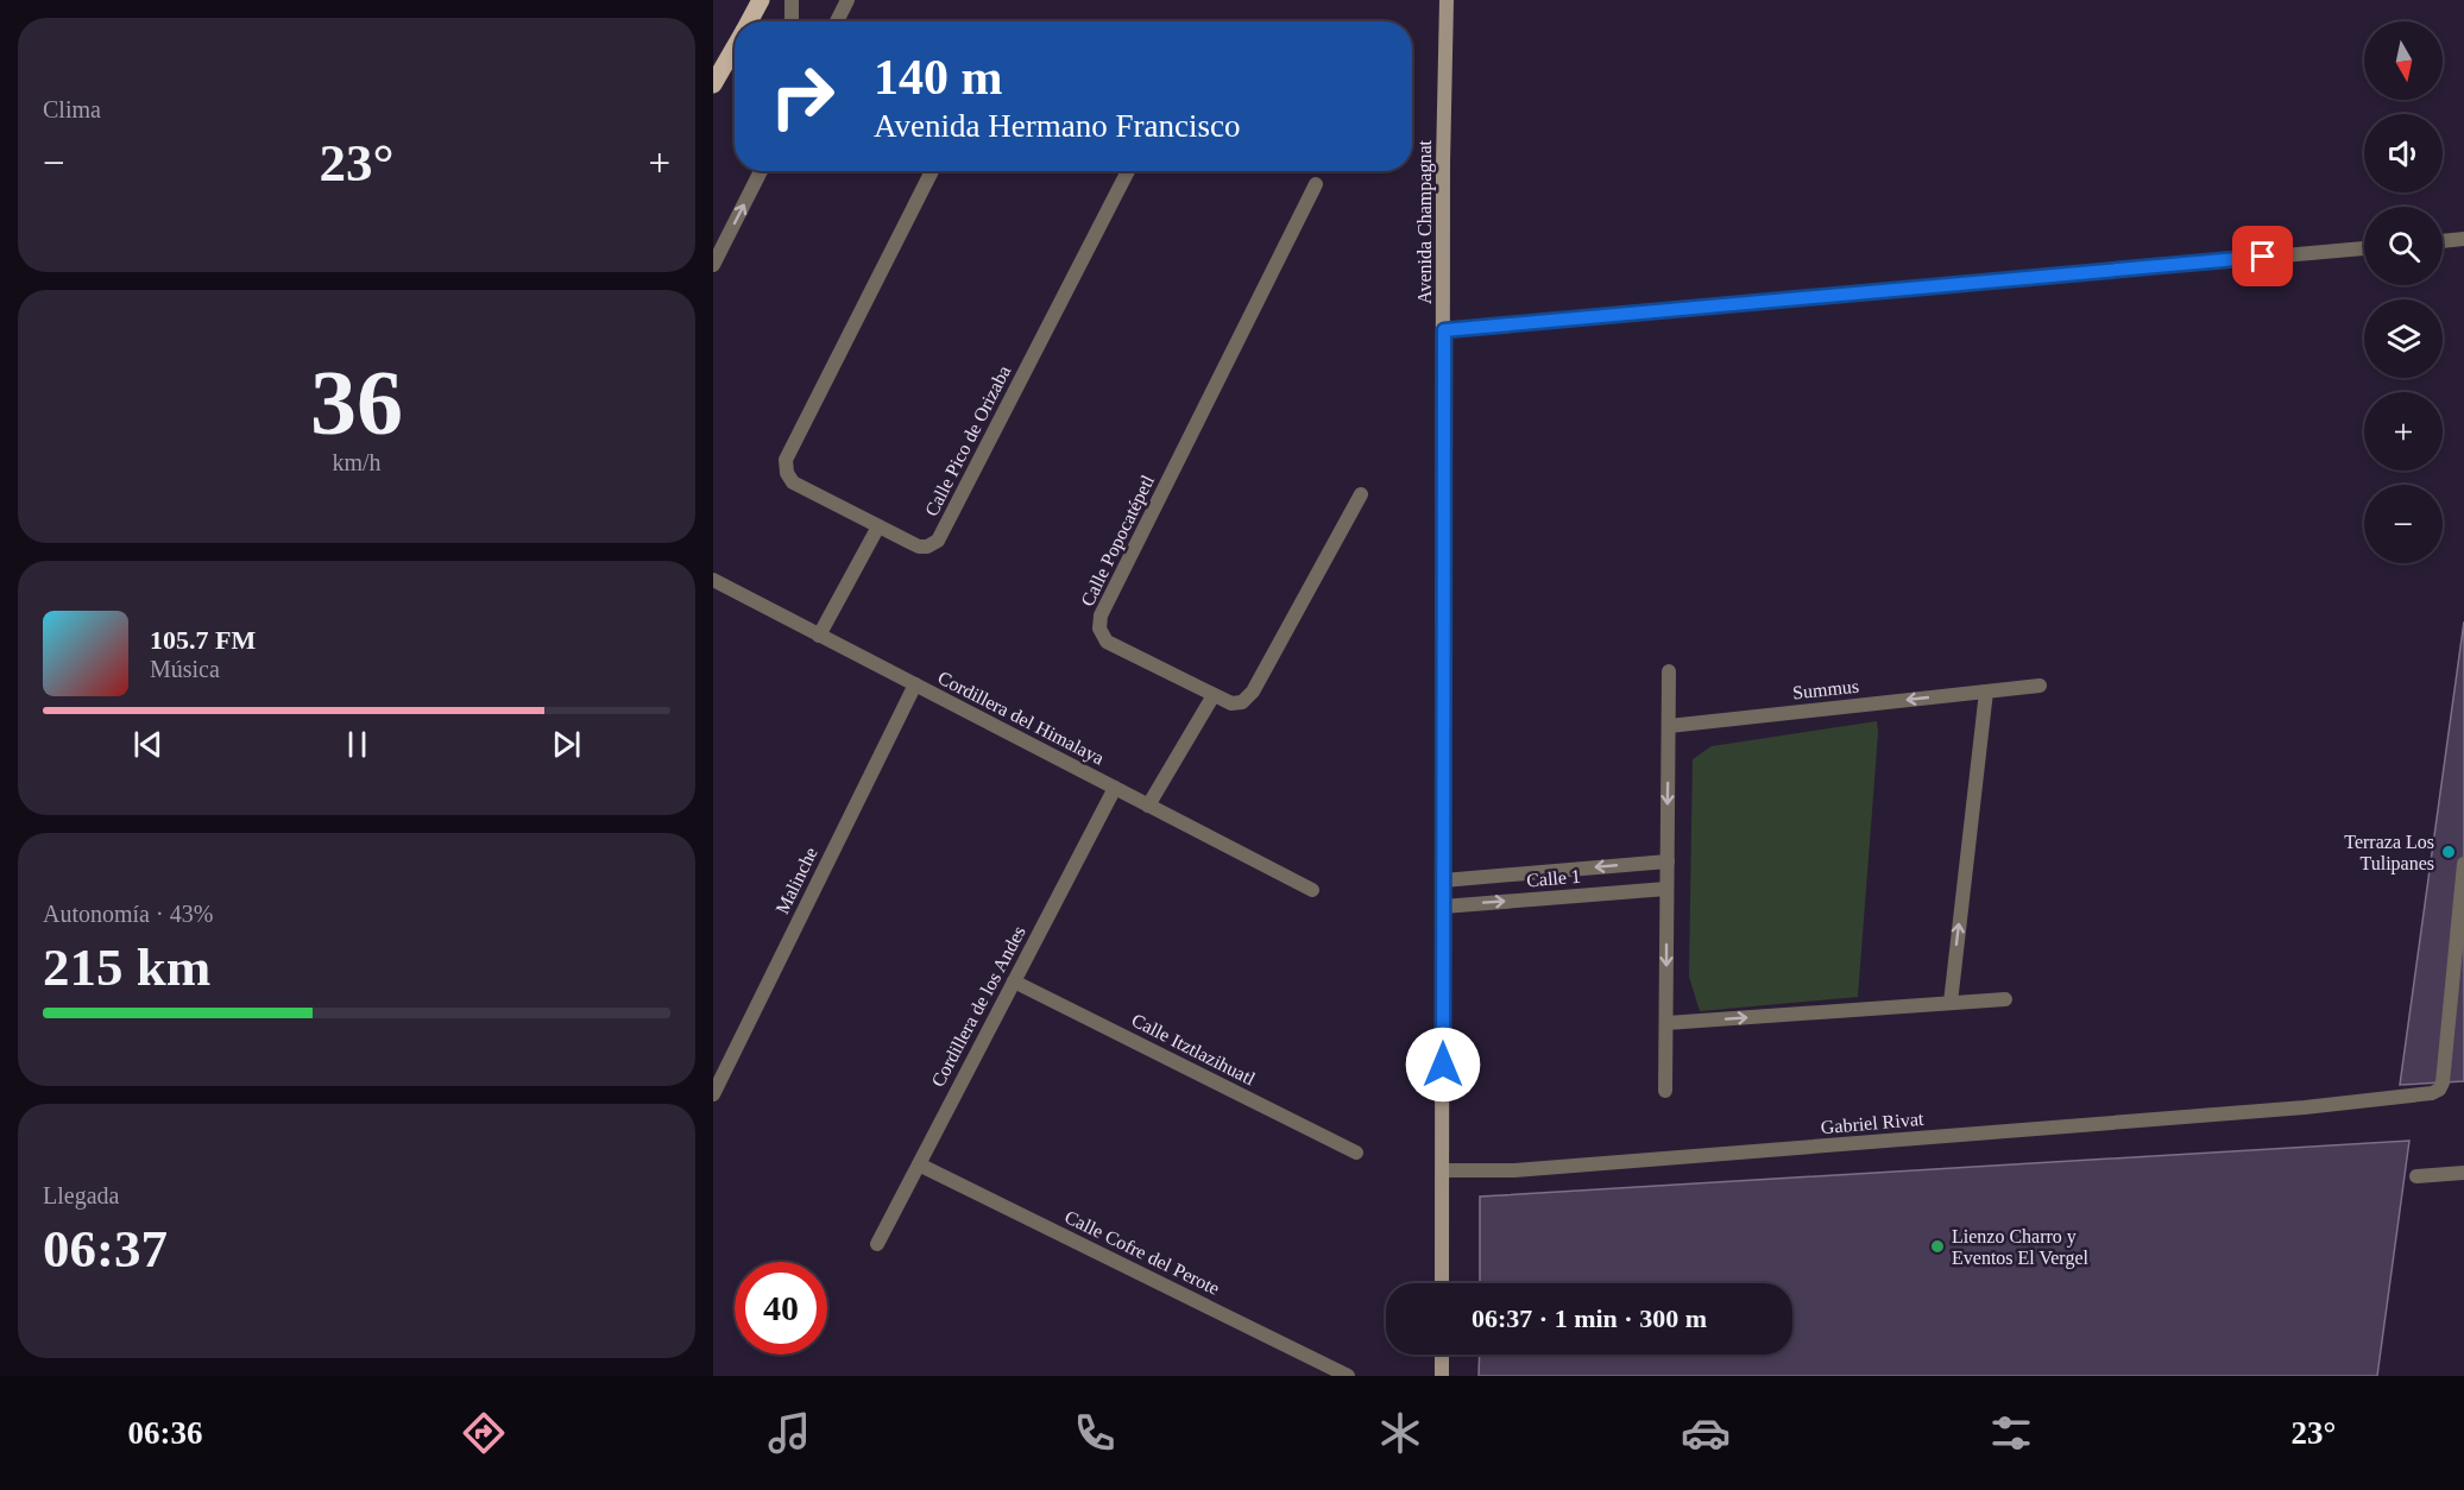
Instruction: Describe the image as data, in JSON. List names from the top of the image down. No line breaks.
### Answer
{"streets":{"street":["Avenida Champagnat","Calle Pico de Orizaba","Calle Popocatépetl","Summus","Cordillera del Himalaya","Calle 1","Malinche","Cordillera de los Andes","Calle Itztlazihuatl","Gabriel Rivat","Calle Cofre del Perote"]},"crossings":[["Avenida Champagnat","Calle 1"],["Avenida Champagnat","Gabriel Rivat"],["Cordillera del Himalaya","Malinche"],["Cordillera del Himalaya","Cordillera de los Andes"],["Cordillera de los Andes","Calle Itztlazihuatl"],["Cordillera de los Andes","Calle Cofre del Perote"]],"one_way":["Summus"],"places":["Terraza Los Tulipanes","Lienzo Charro y Eventos El Vergel"],"north":"bottom","page":{"tile":["Clima",["36","km/h"],["Autonomía · 43%","215 km"],["Llegada","06:37"]],"map_buttons":["+","−"],"turn":["140 m","Avenida Hermano Francisco"],"heat":["−","23°","+"],"song":["105.7 FM","Música"],"limit":"40","trip":"06:37 · 1 min · 300 m","tabs":["06:36","23°"]}}
